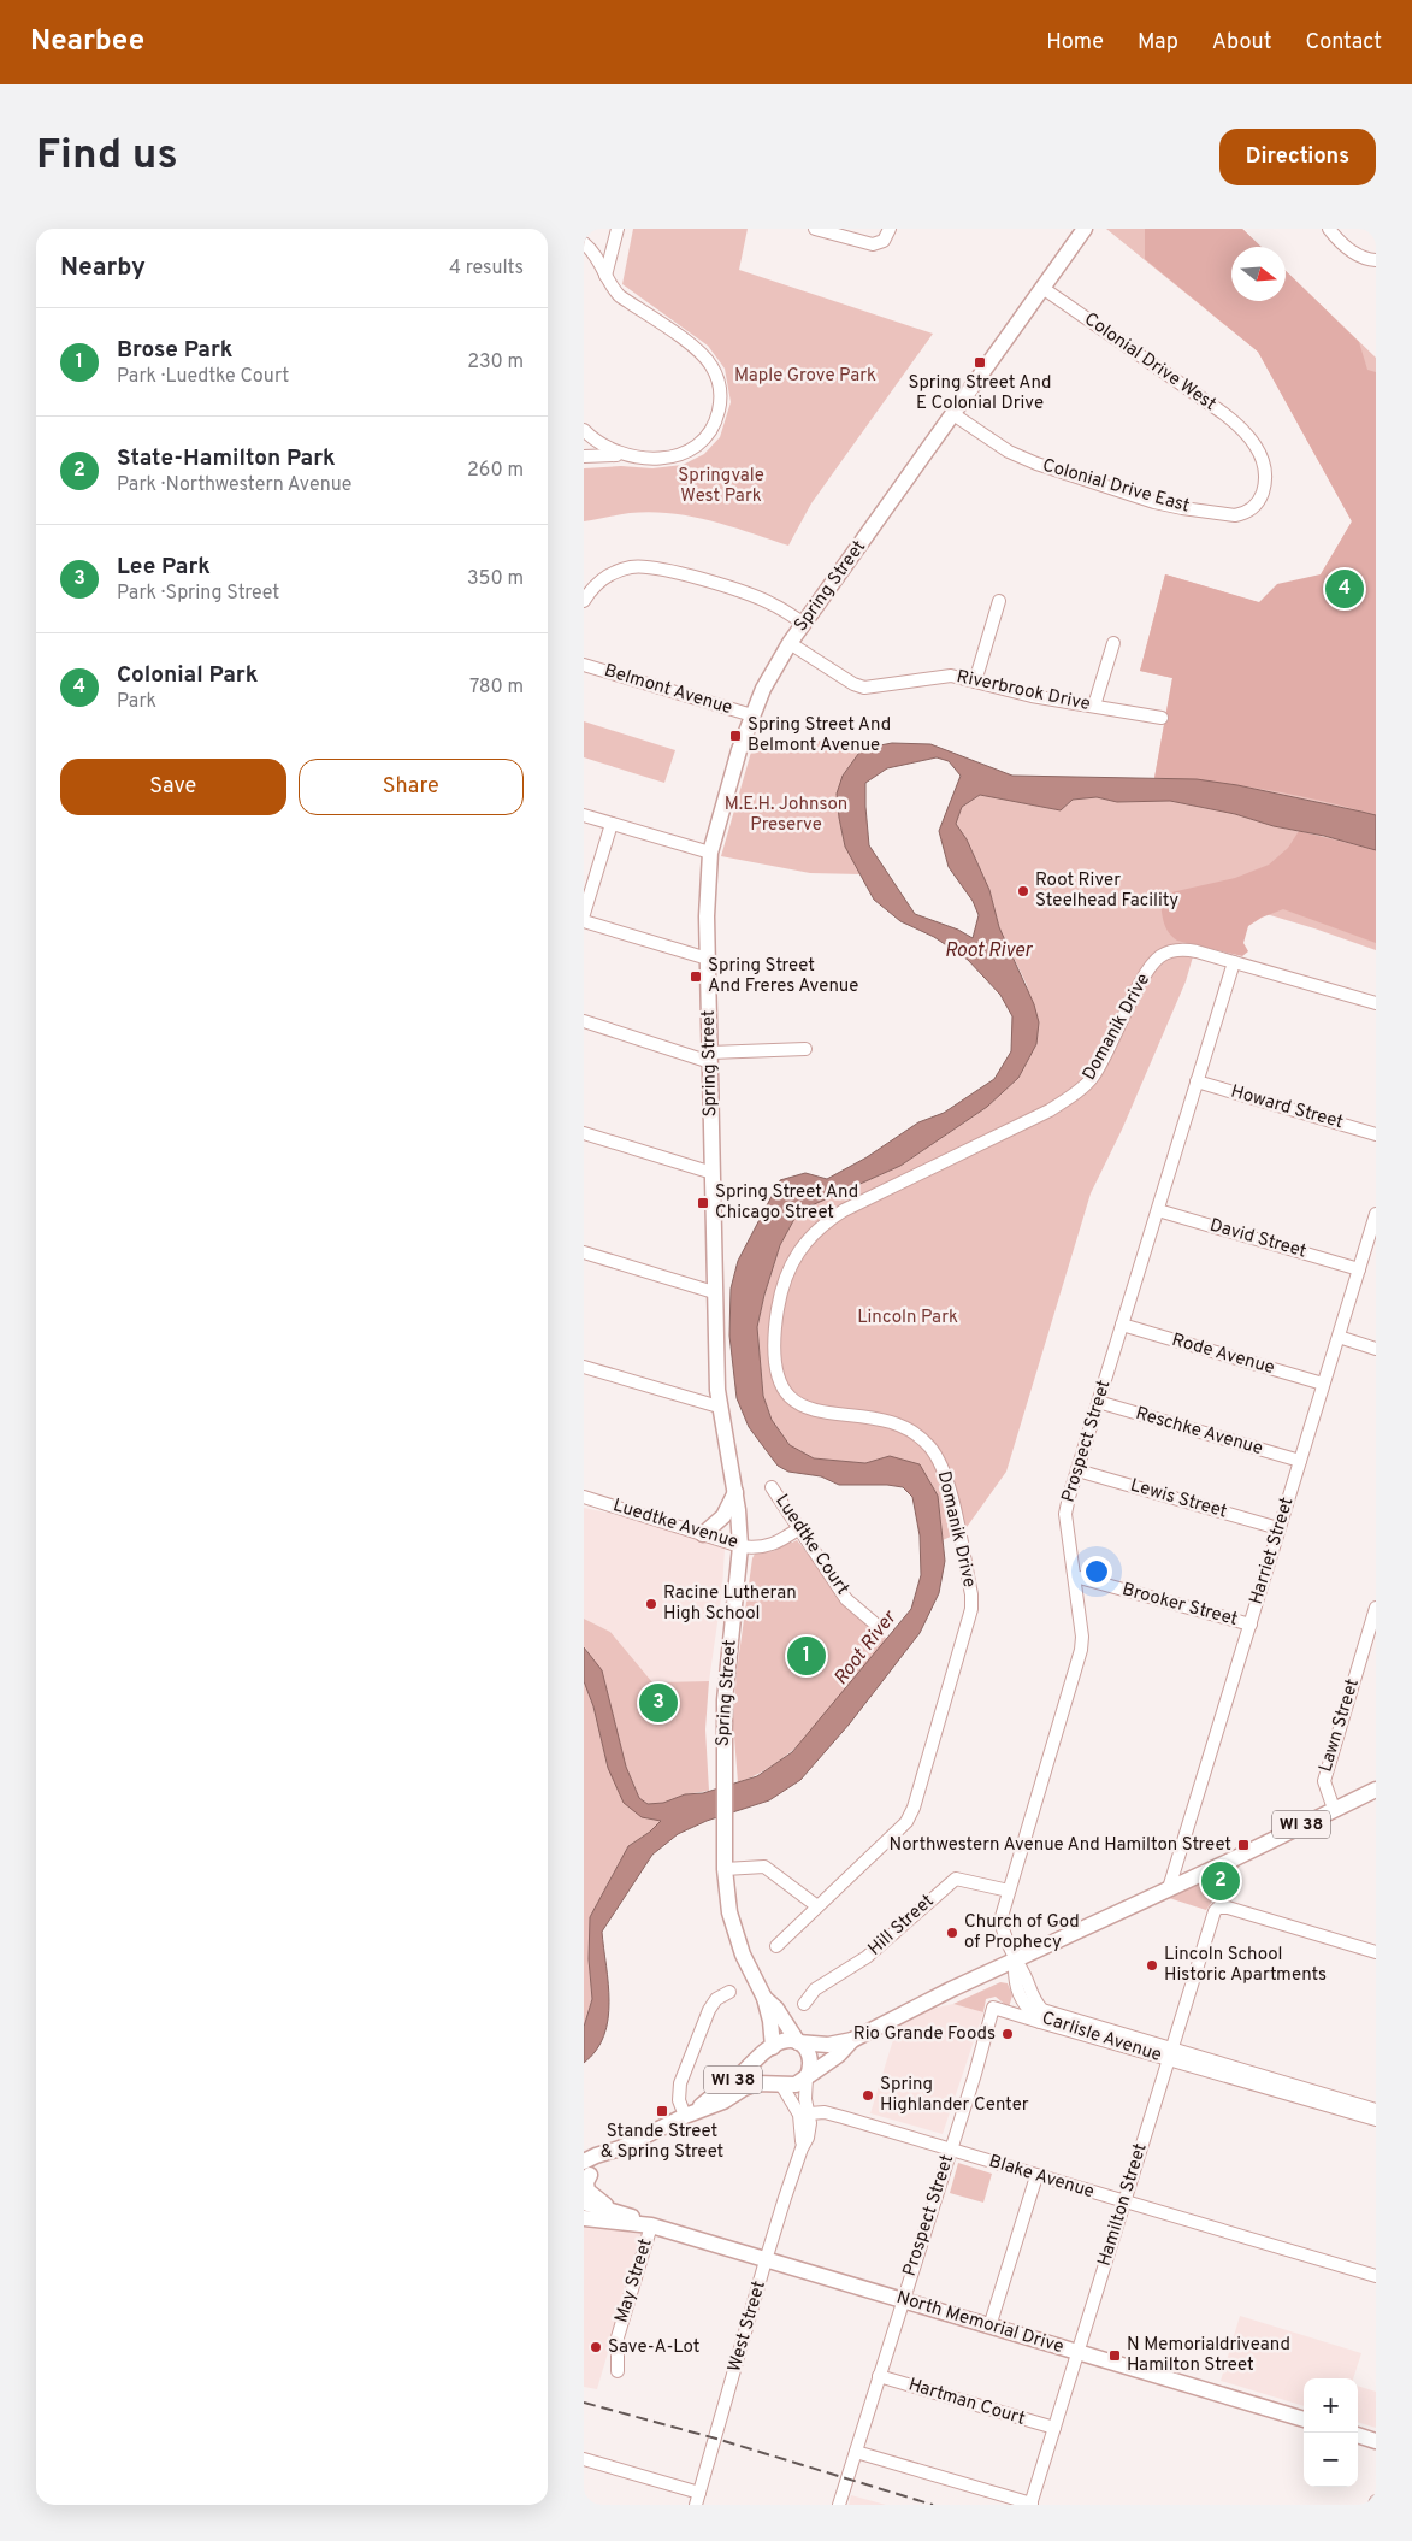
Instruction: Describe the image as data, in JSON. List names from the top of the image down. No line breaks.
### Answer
{"streets":{"main road":["Spring Street","WI 38","North Memorial Drive"],"street":["Colonial Drive West","Colonial Drive East","Belmont Avenue","Riverbrook Drive","Domanik Drive","Howard Street","David Street","Rode Avenue","Reschke Avenue","Prospect Street","Lewis Street","Luedtke Avenue","Luedtke Court","Harriet Street","Brooker Street","Lawn Street","Hill Street","Carlisle Avenue","Blake Avenue","Hamilton Street","May Street","West Street","Hartman Court"]},"crossings":[["Colonial Drive West","Colonial Drive East"],["Colonial Drive West","Spring Street"],["Colonial Drive East","Spring Street"],["Spring Street","Belmont Avenue"],["Spring Street","Riverbrook Drive"],["Spring Street","Luedtke Avenue"],["Spring Street","WI 38"],["Spring Street","West Street"],["Domanik Drive","Prospect Street"],["Howard Street","Prospect Street"],["David Street","Prospect Street"],["David Street","Harriet Street"],["Rode Avenue","Prospect Street"],["Rode Avenue","Harriet Street"],["Reschke Avenue","Prospect Street"],["Reschke Avenue","Harriet Street"],["Prospect Street","Lewis Street"],["Prospect Street","Brooker Street"],["Prospect Street","WI 38"],["Prospect Street","Hill Street"],["Prospect Street","Carlisle Avenue"],["Prospect Street","Blake Avenue"],["Prospect Street","North Memorial Drive"],["Prospect Street","Hartman Court"],["Lewis Street","Harriet Street"],["Luedtke Avenue","Luedtke Court"],["Harriet Street","Brooker Street"],["Harriet Street","WI 38"],["Lawn Street","WI 38"],["WI 38","Carlisle Avenue"],["WI 38","West Street"],["Carlisle Avenue","Hamilton Street"],["Blake Avenue","Hamilton Street"],["Blake Avenue","West Street"],["Hamilton Street","North Memorial Drive"],["Hamilton Street","Hartman Court"],["May Street","North Memorial Drive"],["North Memorial Drive","West Street"]],"water":["Root River"],"parks":["Maple Grove Park","Springvale West Park","M.E.H. Johnson Preserve","Lincoln Park"],"places":{"transit":["Spring Street And E Colonial Drive","Spring Street And Belmont Avenue","Spring Street And Freres Avenue","Spring Street And Chicago Street","Northwestern Avenue And Hamilton Street","Stande Street & Spring Street","N Memorialdriveand Hamilton Street"],"other":["Root River Steelhead Facility","Racine Lutheran High School","Church of God of Prophecy","Lincoln School Historic Apartments","Rio Grande Foods","Spring Highlander Center","Save-A-Lot"]},"north":"right","page":{"header":"Nearbee","nav":["Home","Map","About","Contact"],"buttons":["Directions",["Save","Share"]],"title":"Find us","heading":["Nearby","4 results"],"list":[{"mark":"1","name":"Brose Park","note":"Park · Luedtke Court","value":"230 m"},{"mark":"2","name":"State-Hamilton Park","note":"Park · Northwestern Avenue","value":"260 m"},{"mark":"3","name":"Lee Park","note":"Park · Spring Street","value":"350 m"},{"mark":"4","name":"Colonial Park","note":"Park","value":"780 m"}],"pins":["4","1","3","2"],"map_buttons":["+","−"]}}
